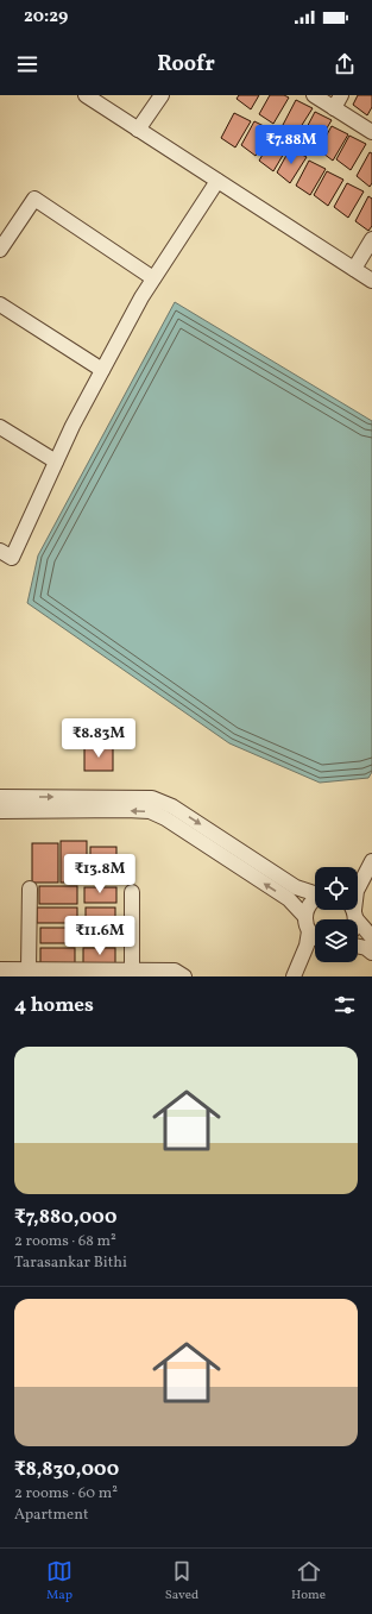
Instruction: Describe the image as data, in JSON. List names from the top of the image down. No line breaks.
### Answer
{"page":{"status":"20:29","header":"Roofr","price":["₹7.88M","₹8.83M","₹13.8M","₹11.6M"],"heading":"4 homes","list":[{"name":"₹7,880,000","note":"2 rooms · 68 m² · Tarasankar Bithi"},{"name":"₹8,830,000","note":"2 rooms · 60 m² · Apartment"}],"tabs":["Map","Saved","Home"]}}
